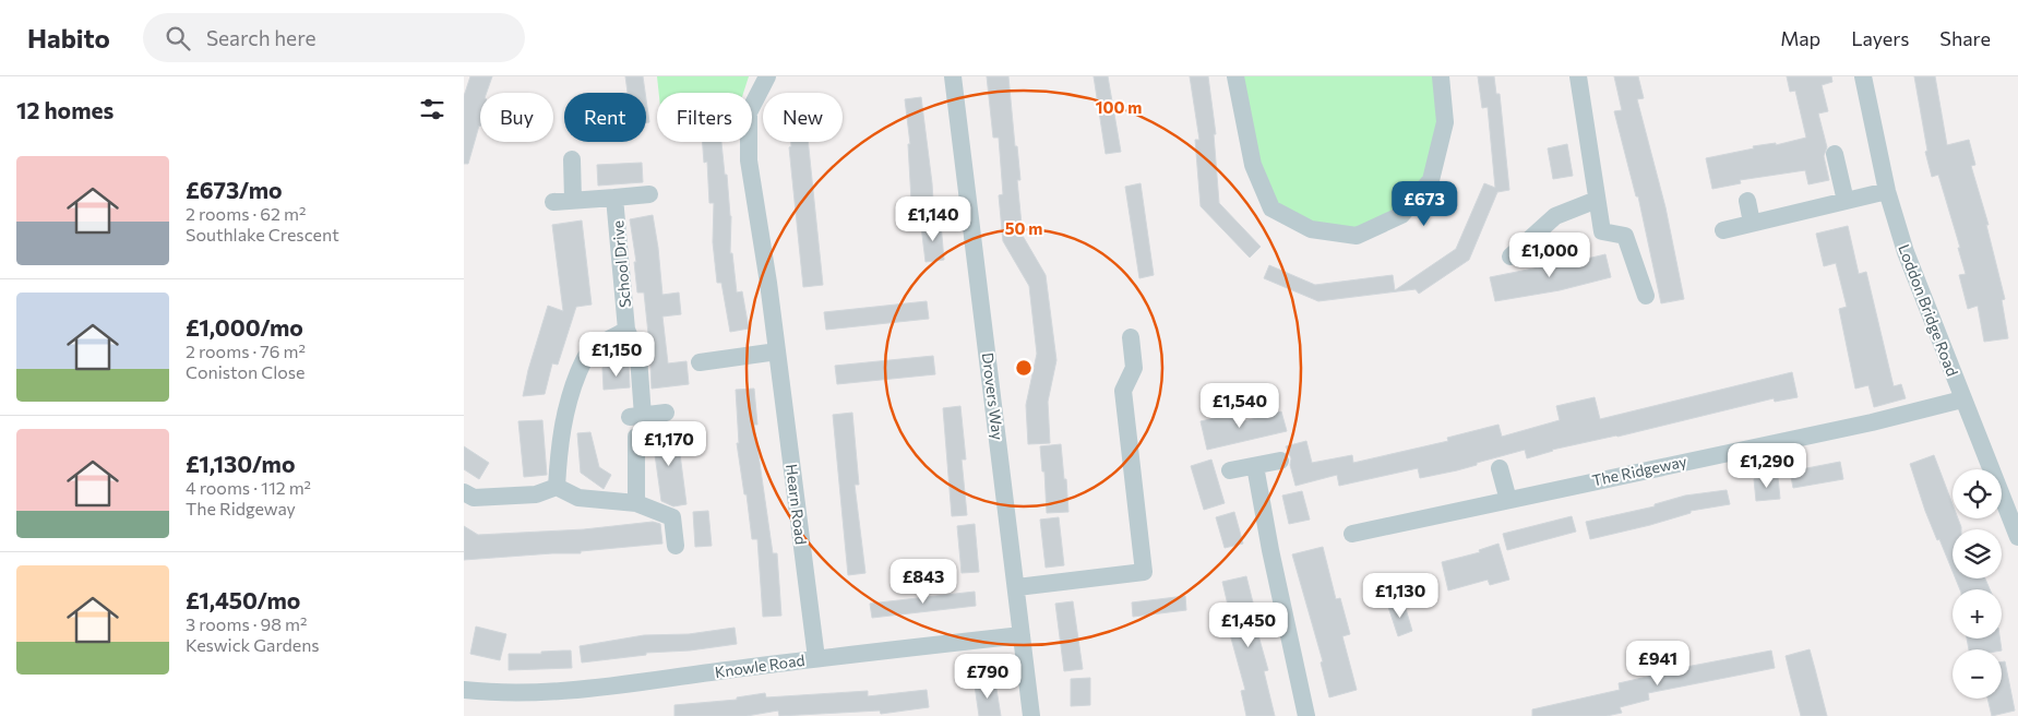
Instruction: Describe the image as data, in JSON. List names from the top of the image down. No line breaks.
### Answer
{"streets":{"street":["School Drive","Loddon Bridge Road","Drovers Way","The Ridgeway","Hearn Road","Knowle Road"]},"crossings":[["Loddon Bridge Road","The Ridgeway"],["Drovers Way","Knowle Road"],["Hearn Road","Knowle Road"]],"page":{"header":"Habito","search":"Search here","nav":["Map","Layers","Share"],"heading":"12 homes","chip":["Buy","Rent","Filters","New"],"list":[{"name":"£673/mo","note":"2 rooms · 62 m² · Southlake Crescent"},{"name":"£1,000/mo","note":"2 rooms · 76 m² · Coniston Close"},{"name":"£1,130/mo","note":"4 rooms · 112 m² · The Ridgeway"},{"name":"£1,450/mo","note":"3 rooms · 98 m² · Keswick Gardens"}],"price":["£673","£1,140","£1,000","£1,150","£1,540","£1,170","£1,290","£843","£1,130","£1,450","£941","£790"],"map_buttons":["+","−"]},"rings":["100 m","50 m"]}
